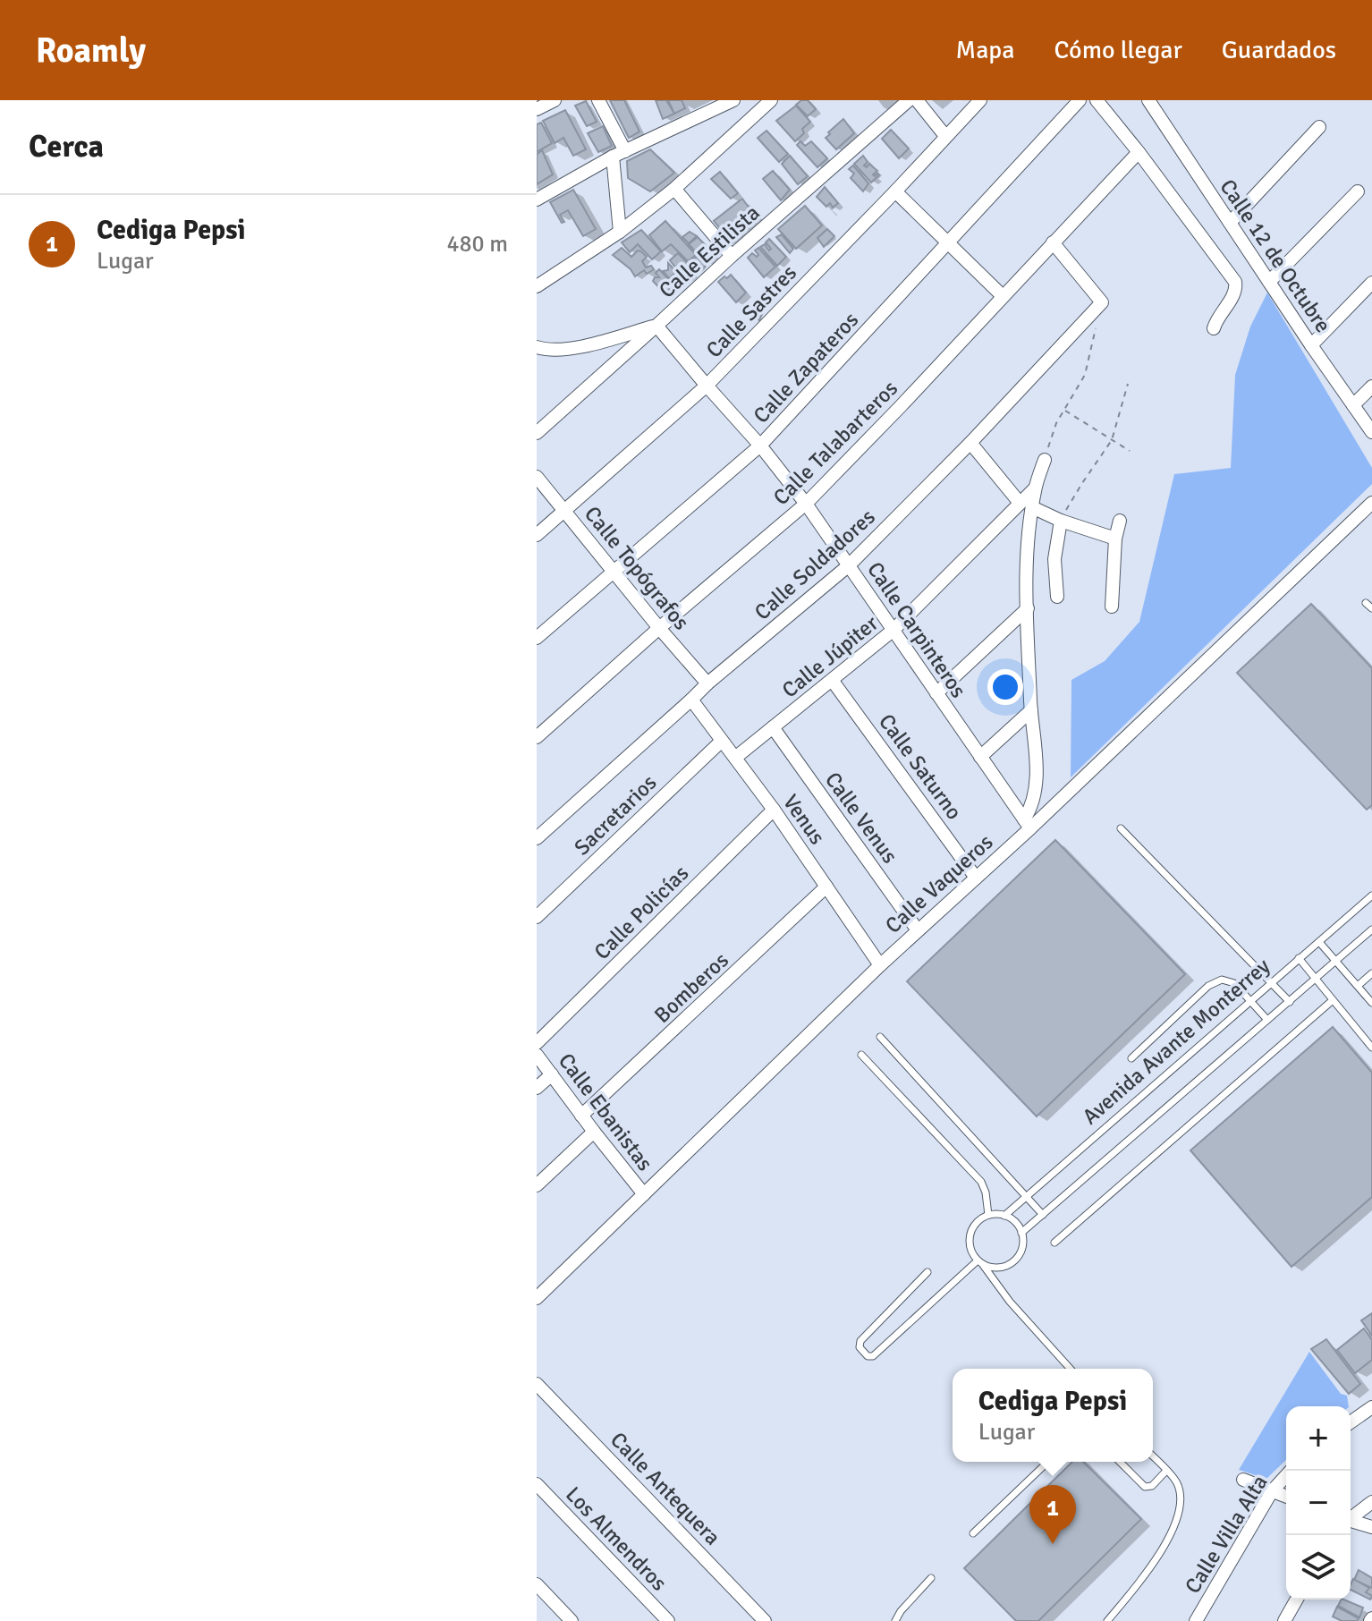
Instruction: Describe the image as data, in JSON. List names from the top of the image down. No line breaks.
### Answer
{"streets":{"street":["Calle Estilista","Calle 12 de Octubre","Calle Sastres","Calle Zapateros","Calle Talabarteros","Calle Soldadores","Calle Topógrafos","Calle Carpinteros","Calle Júpiter","Calle Saturno","Sacretarios","Calle Venus","Venus","Calle Vaqueros","Calle Policías","Bomberos","Calle Ebanistas","Calle Antequera","Calle Villa Alta","Los Almendros"],"lane":["Avenida Avante Monterrey"]},"crossings":[["Calle Estilista","Calle Carpinteros"],["Calle Sastres","Calle Topógrafos"],["Calle Sastres","Calle Carpinteros"],["Calle Zapateros","Calle Topógrafos"],["Calle Zapateros","Calle Carpinteros"],["Calle Talabarteros","Calle Soldadores"],["Calle Talabarteros","Calle Topógrafos"],["Calle Talabarteros","Calle Carpinteros"],["Calle Soldadores","Calle Topógrafos"],["Calle Soldadores","Calle Carpinteros"],["Calle Soldadores","Venus"],["Calle Carpinteros","Calle Júpiter"],["Calle Carpinteros","Calle Vaqueros"],["Calle Júpiter","Calle Saturno"],["Calle Júpiter","Calle Venus"],["Calle Júpiter","Venus"],["Calle Saturno","Calle Vaqueros"],["Sacretarios","Venus"],["Calle Venus","Calle Vaqueros"],["Venus","Calle Vaqueros"],["Venus","Calle Policías"],["Venus","Bomberos"],["Calle Vaqueros","Calle Ebanistas"],["Bomberos","Calle Ebanistas"]],"page":{"header":"Roamly","nav":["Mapa","Cómo llegar","Guardados"],"heading":"Cerca","list":[{"mark":"1","name":"Cediga Pepsi","note":"Lugar","value":"480 m"}],"popup":["Cediga Pepsi","Lugar"],"map_buttons":["+","−"],"pins":"1"}}
